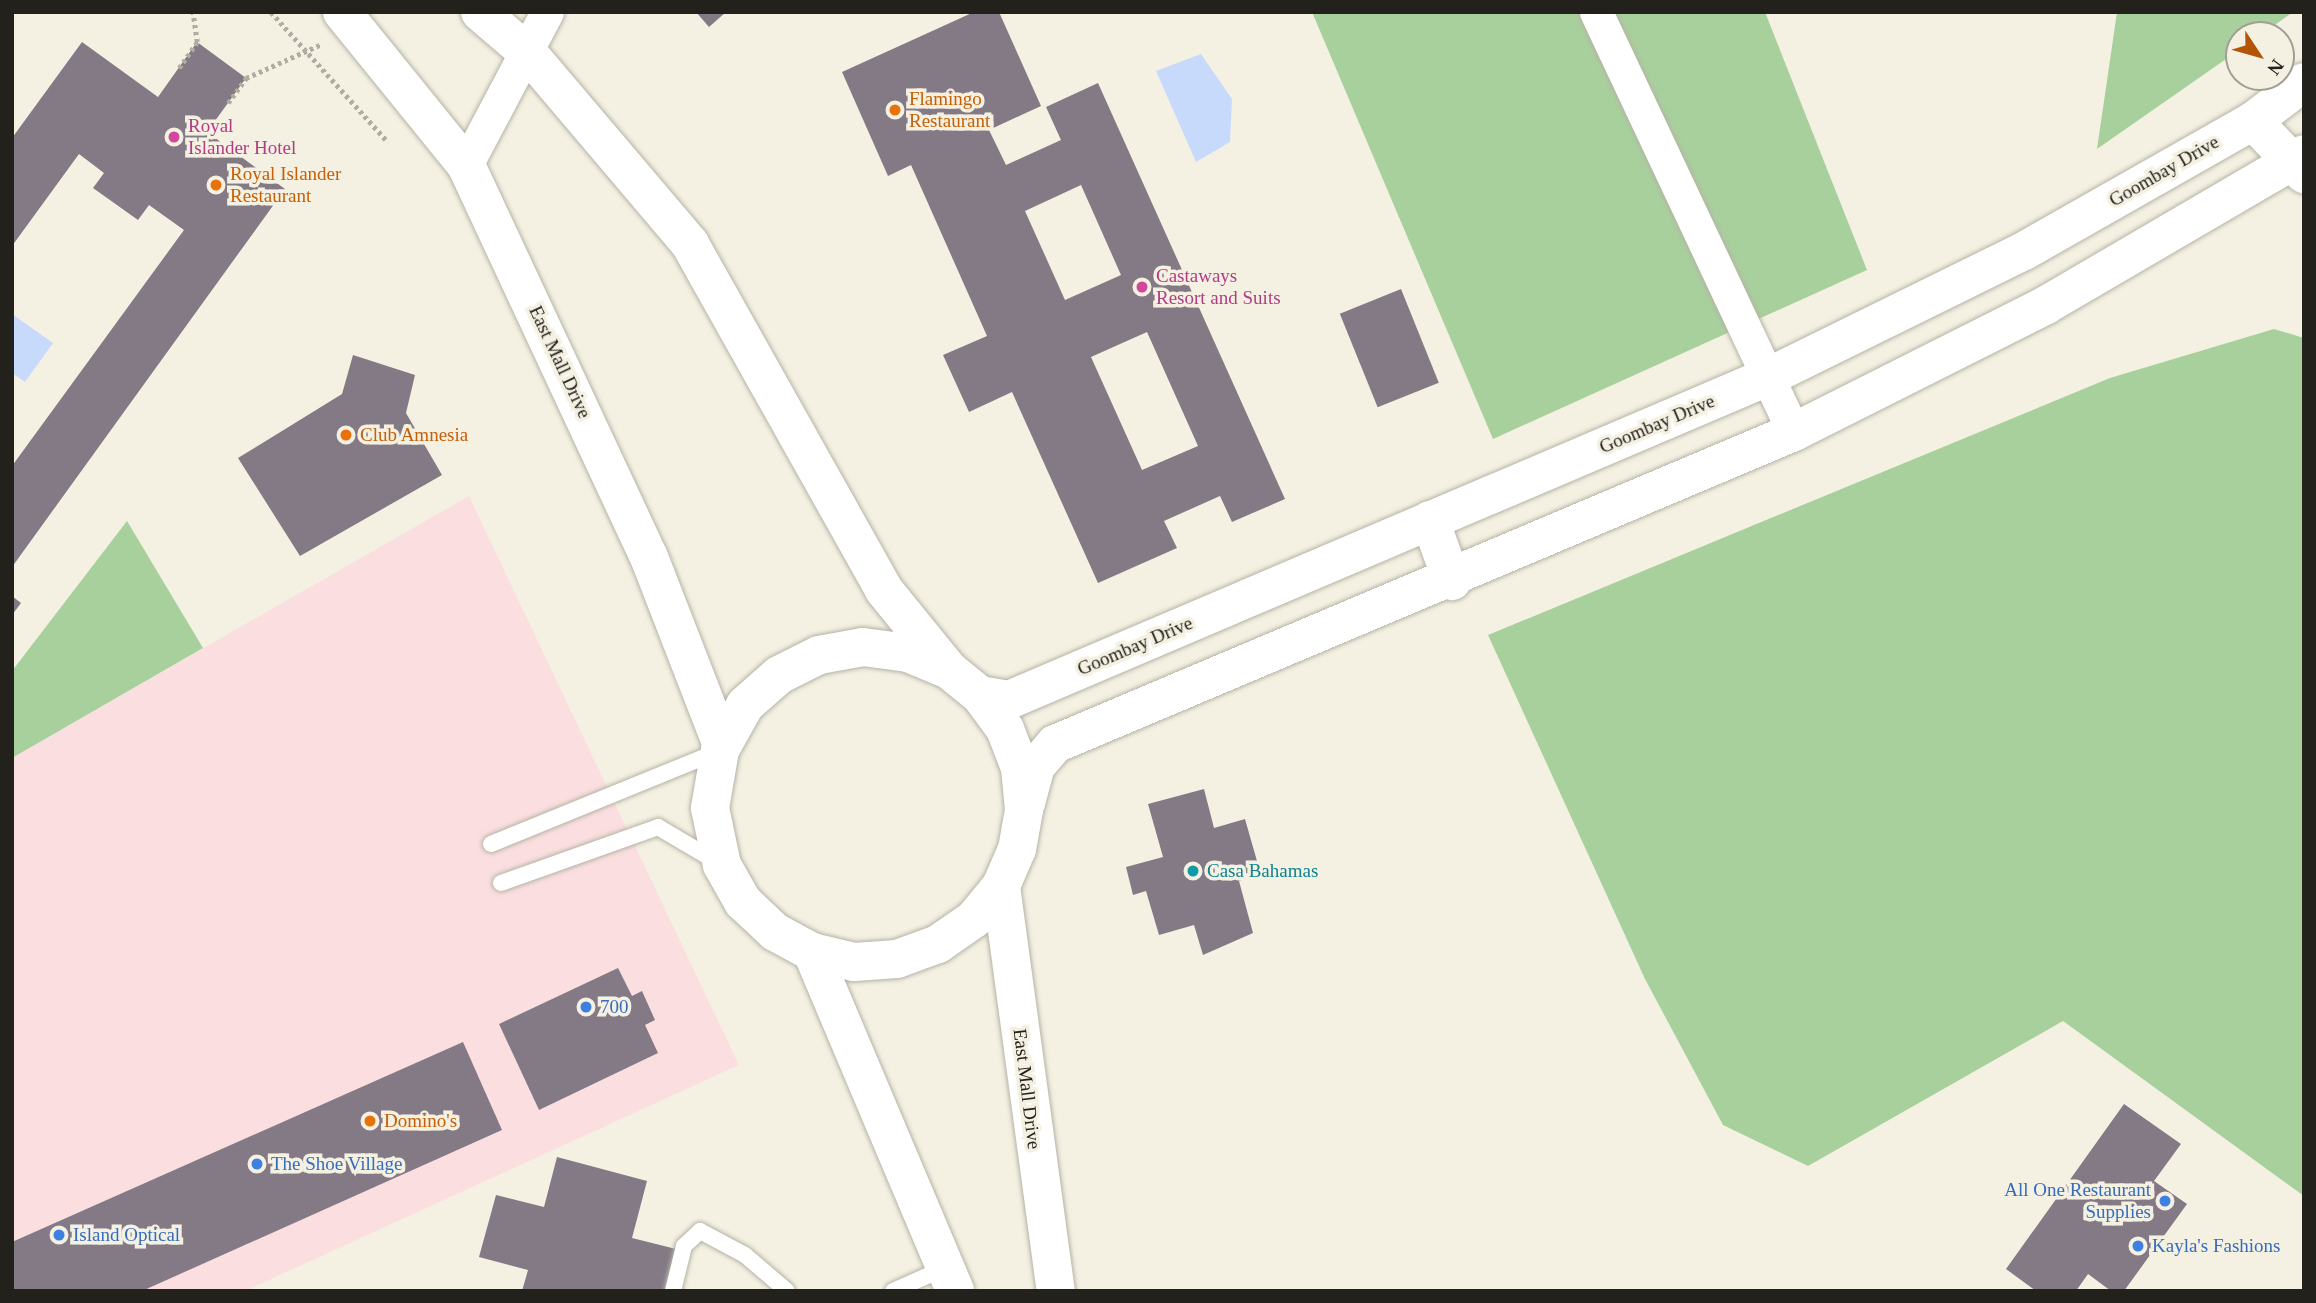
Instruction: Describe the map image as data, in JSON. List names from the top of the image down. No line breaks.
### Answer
{"streets":{"main road":["Goombay Drive","East Mall Drive"]},"places":["Flamingo Restaurant","Royal Islander Hotel","Royal Islander Restaurant","Castaways Resort and Suits","Club Amnesia","Casa Bahamas","700","Domino's","The Shoe Village","All One Restaurant Supplies","Island Optical","Kayla's Fashions"],"north":"bottom right"}
